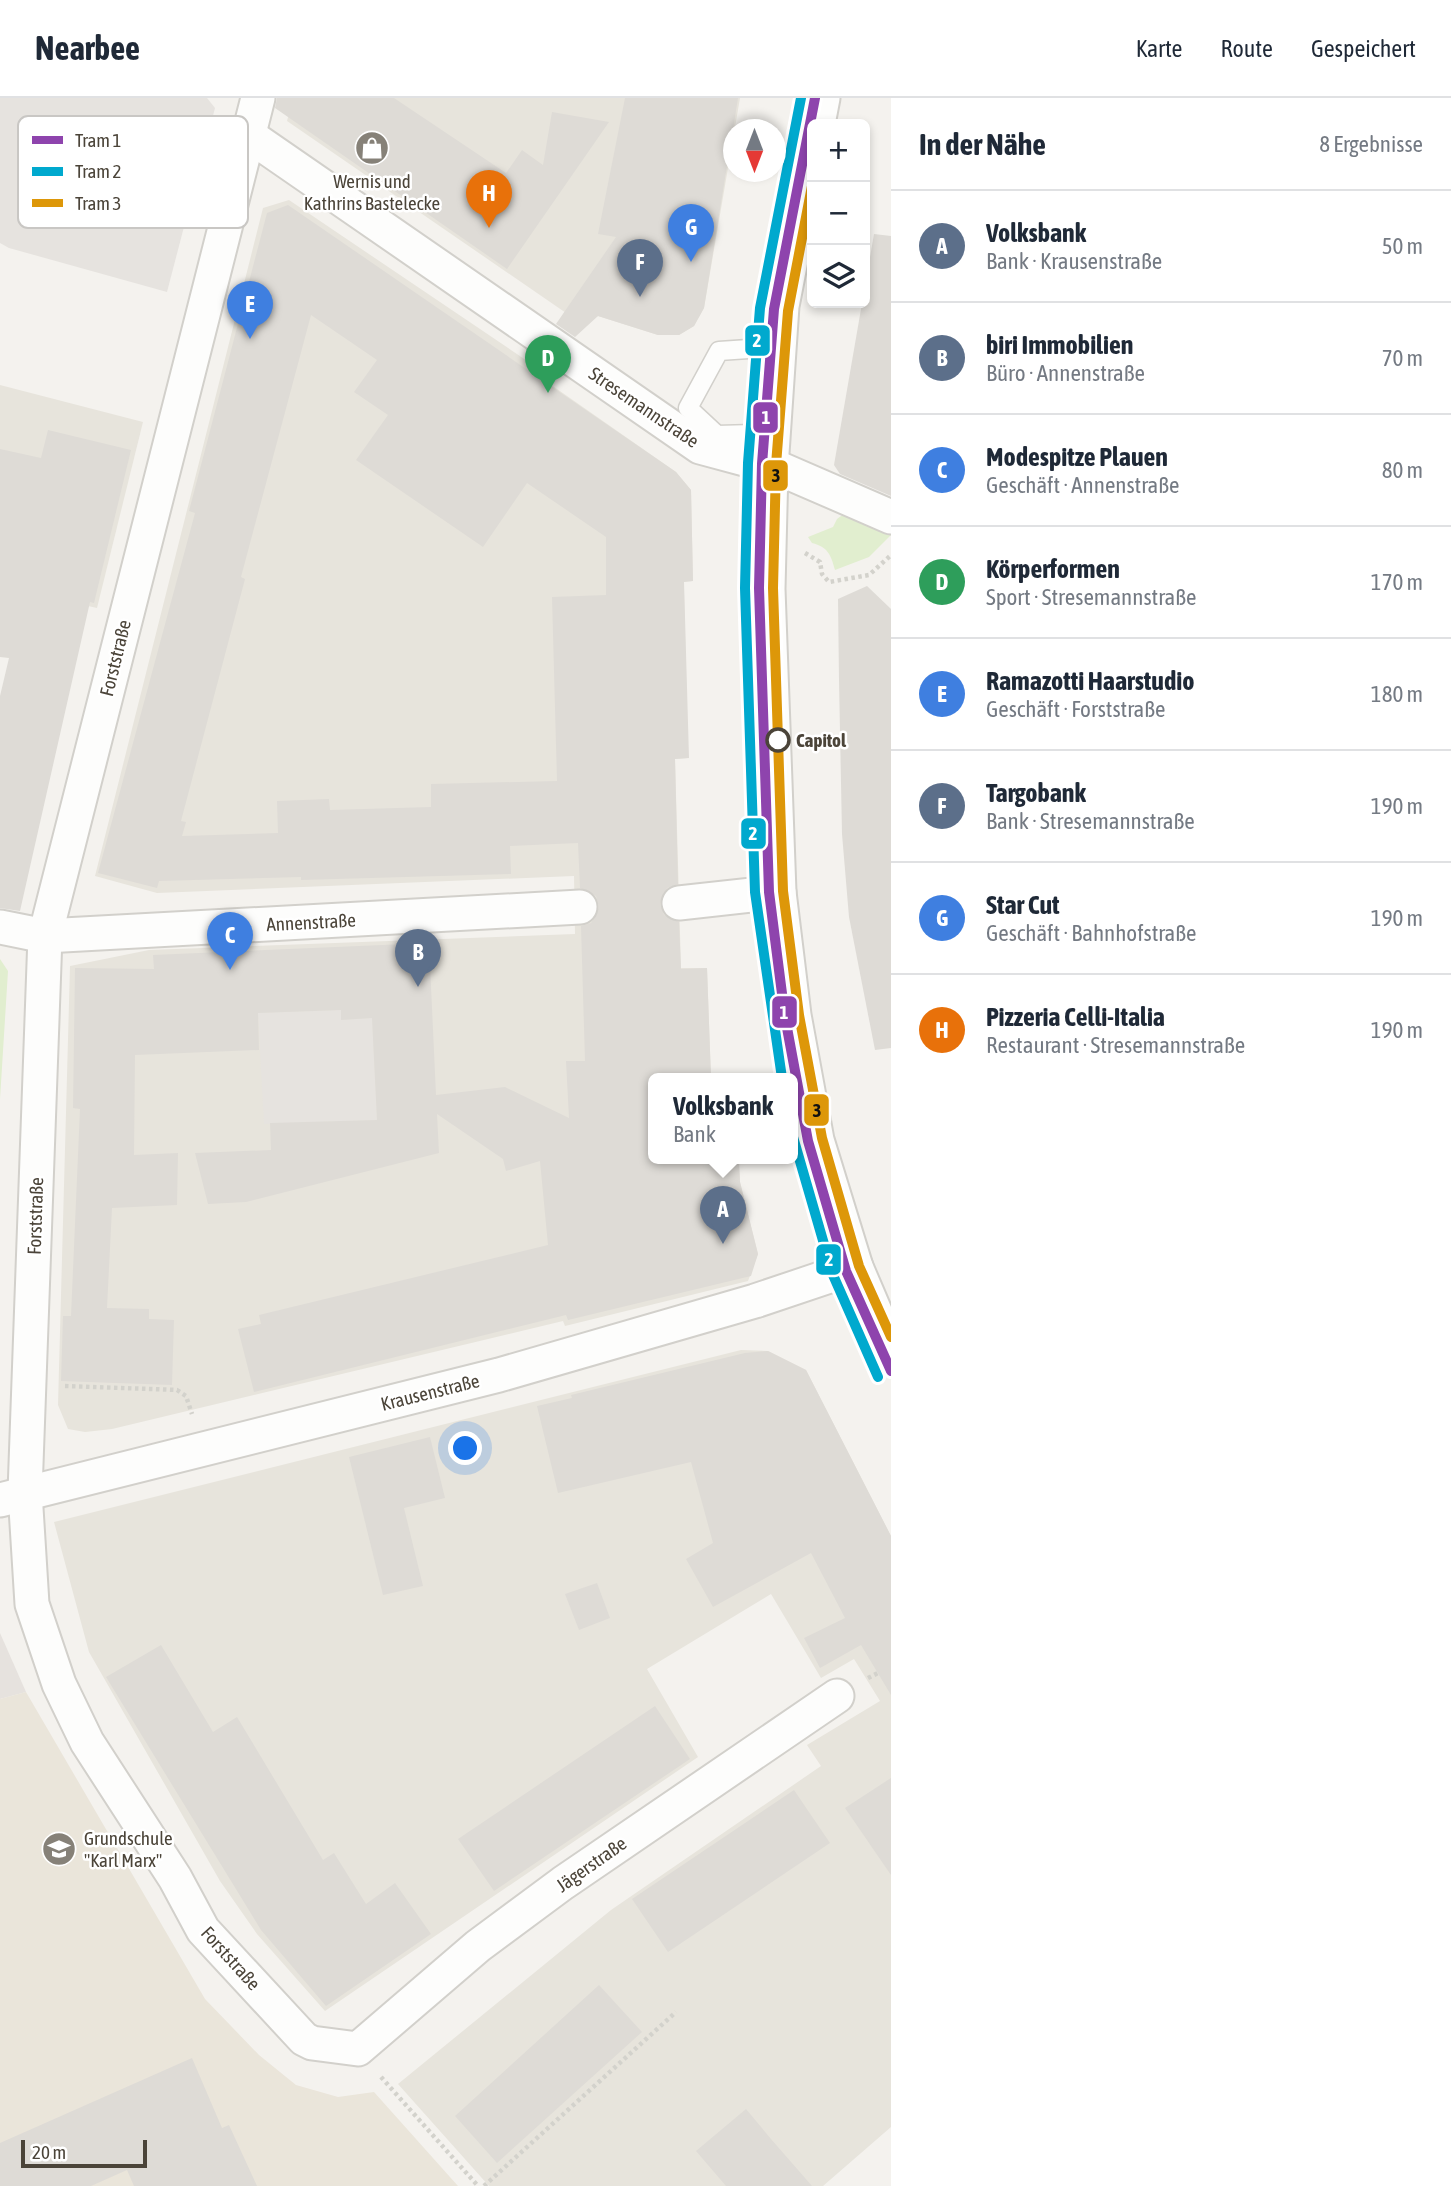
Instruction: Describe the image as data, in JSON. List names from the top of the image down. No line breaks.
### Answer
{"streets":{"street":["Stresemannstraße","Forststraße","Annenstraße","Krausenstraße","Jägerstraße"]},"crossings":[["Forststraße","Annenstraße"],["Forststraße","Krausenstraße"],["Forststraße","Jägerstraße"]],"places":{"shop":["Wernis und Kathrins Bastelecke"],"other":["Capitol"],"school or university":["Grundschule \"Karl Marx\""]},"lines":["tram line 1","tram line 2","tram line 3"],"legend":["Tram 1","Tram 2","Tram 3"],"scale_bar":"20 m","north":"bottom","page":{"header":"Nearbee","nav":["Karte","Route","Gespeichert"],"heading":["In der Nähe","8 Ergebnisse"],"map_buttons":["+","−"],"pins":["H","G","F","E","D","C","B","A"],"list":[{"mark":"A","name":"Volksbank","note":"Bank · Krausenstraße","value":"50 m"},{"mark":"B","name":"biri Immobilien","note":"Büro · Annenstraße","value":"70 m"},{"mark":"C","name":"Modespitze Plauen","note":"Geschäft · Annenstraße","value":"80 m"},{"mark":"D","name":"Körperformen","note":"Sport · Stresemannstraße","value":"170 m"},{"mark":"E","name":"Ramazotti Haarstudio","note":"Geschäft · Forststraße","value":"180 m"},{"mark":"F","name":"Targobank","note":"Bank · Stresemannstraße","value":"190 m"},{"mark":"G","name":"Star Cut","note":"Geschäft · Bahnhofstraße","value":"190 m"},{"mark":"H","name":"Pizzeria Celli-Italia","note":"Restaurant · Stresemannstraße","value":"190 m"}],"popup":["Volksbank","Bank"],"scale":"20 m"}}
